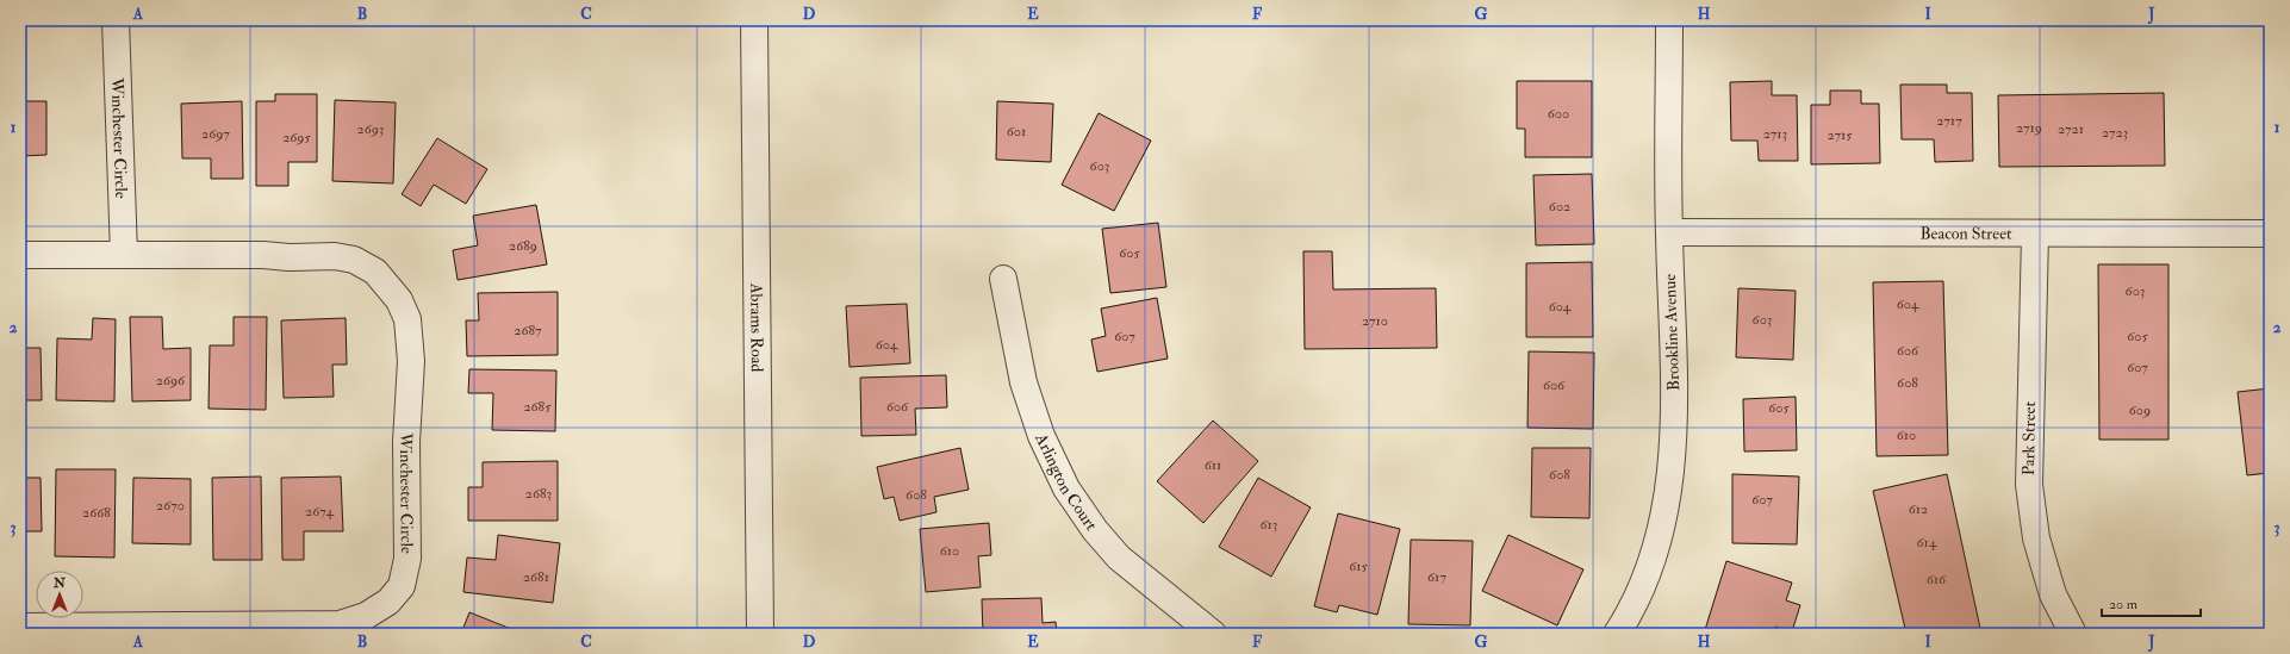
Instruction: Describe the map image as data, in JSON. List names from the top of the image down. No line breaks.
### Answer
{"streets":{"street":["Winchester Circle","Beacon Street","Abrams Road","Brookline Avenue","Park Street","Arlington Court"]},"crossings":[["Beacon Street","Brookline Avenue"],["Beacon Street","Park Street"]],"house_numbers":["600","2717","2719","2693","2721","601","2723","2697","2713","2715","2695","603","602","2689","605","603","604","604","603","2710","2687","607","605","604","606","607","2696","608","606","2685","606","605","609","610","611","608","2683","608","607","2670","612","2674","2668","613","614","610","615","2681","617","616"],"scale_bar":"20 m","north":"top","grid":{"columns":["A","B","C","D","E","F","G","H","I","J"],"rows":["1","2","3"]}}
